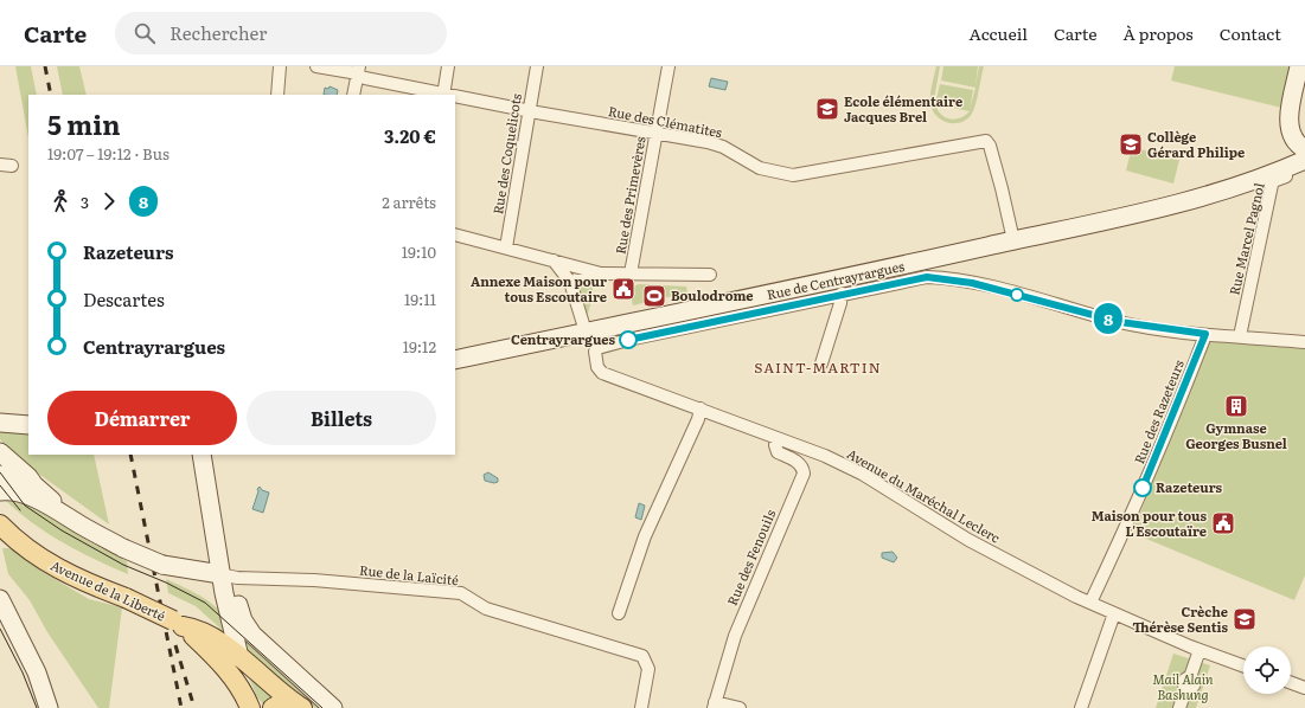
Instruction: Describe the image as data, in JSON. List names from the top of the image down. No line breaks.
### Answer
{"streets":{"main road":["Avenue de la Liberté"],"street":["Rue des Clématites","Rue des Coquelicots","Rue des Primevères","Rue Marcel Pagnol","Rue de Centrayrargues","Rue des Razeteurs","Avenue du Maréchal Leclerc","Rue des Fenouils","Rue de la Laïcité"]},"crossings":[["Rue des Clématites","Rue des Coquelicots"],["Rue des Clématites","Rue des Primevères"],["Rue Marcel Pagnol","Rue de Centrayrargues"],["Rue de Centrayrargues","Rue des Razeteurs"],["Rue de Centrayrargues","Avenue du Maréchal Leclerc"],["Rue des Razeteurs","Avenue du Maréchal Leclerc"],["Avenue du Maréchal Leclerc","Rue des Fenouils"]],"districts":["SAINT-MARTIN"],"parks":["Mail Alain Bashung"],"places":{"school or university":["Ecole élémentaire Jacques Brel","Collège Gérard Philipe","Crèche Thérèse Sentis"],"public building":["Annexe Maison pour tous Escoutaire","Maison pour tous L'Escoutaïre"],"sports":["Boulodrome"],"other":["Centrayrargues","Razeteurs"],"building":["Gymnase Georges Busnel"]},"lines":["bus line 8"],"page":{"header":"Carte","search":"Rechercher","nav":["Accueil","Carte","À propos","Contact"],"on_map":"8","heading":["5 min","19:07 – 19:12 · Bus","3.20 €"],"legs":["3","8","2 arrêts"],"list":[{"name":"Razeteurs","value":"19:10"},{"name":"Descartes","value":"19:11"},{"name":"Centrayrargues","value":"19:12"}],"buttons":["Démarrer","Billets"]}}
